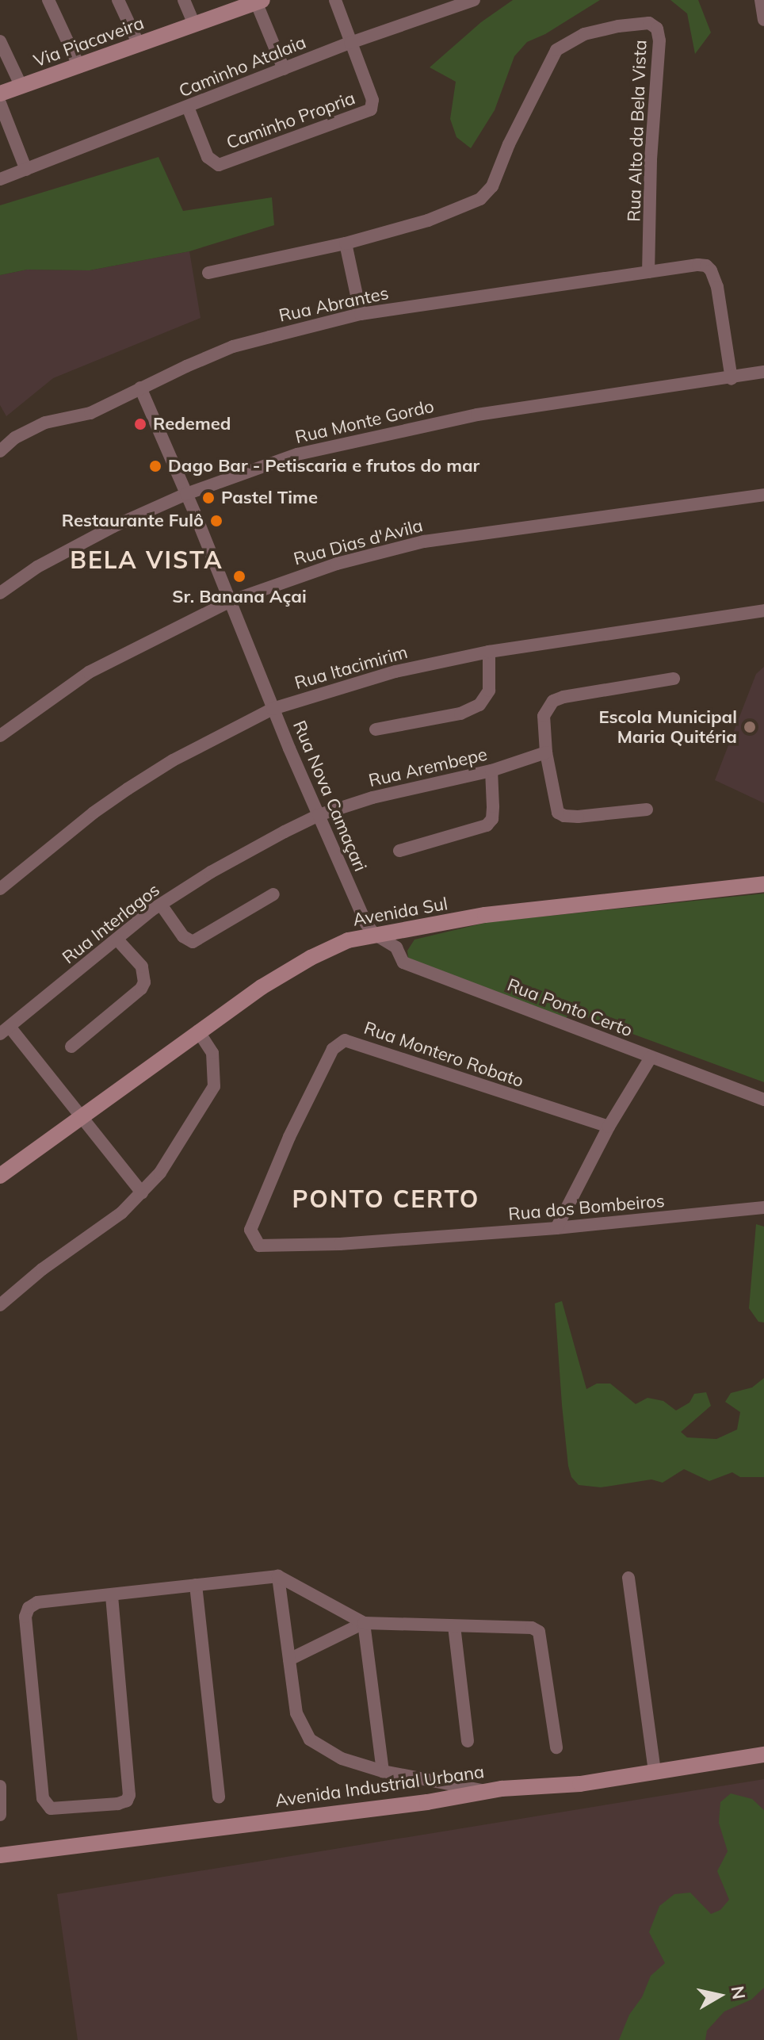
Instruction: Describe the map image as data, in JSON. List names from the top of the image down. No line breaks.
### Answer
{"streets":{"street":["Via Piacaveira","Caminho Atalaia","Caminho Propria","Rua Alto da Bela Vista","Rua Abrantes","Rua Monte Gordo","Rua Dias d'Avila","Rua Itacimirim","Rua Arembepe","Rua Nova Camaçari","Avenida Sul","Rua Interlagos","Rua Ponto Certo","Rua Montero Robato","Rua dos Bombeiros","Avenida Industrial Urbana"]},"crossings":[["Caminho Atalaia","Caminho Propria"],["Rua Alto da Bela Vista","Rua Abrantes"],["Rua Abrantes","Rua Monte Gordo"],["Rua Abrantes","Rua Nova Camaçari"],["Rua Monte Gordo","Rua Nova Camaçari"],["Rua Dias d'Avila","Rua Nova Camaçari"],["Rua Itacimirim","Rua Nova Camaçari"],["Rua Arembepe","Rua Nova Camaçari"],["Rua Arembepe","Rua Interlagos"],["Rua Nova Camaçari","Avenida Sul"],["Rua Nova Camaçari","Rua Interlagos"],["Rua Nova Camaçari","Rua Ponto Certo"],["Avenida Sul","Rua Ponto Certo"],["Rua Montero Robato","Rua dos Bombeiros"]],"districts":["BELA VISTA","PONTO CERTO"],"places":["Redemed","Dago Bar - Petiscaria e frutos do mar","Pastel Time","Restaurante Fulô","Sr. Banana Açai","Escola Municipal Maria Quitéria"],"north":"right"}
